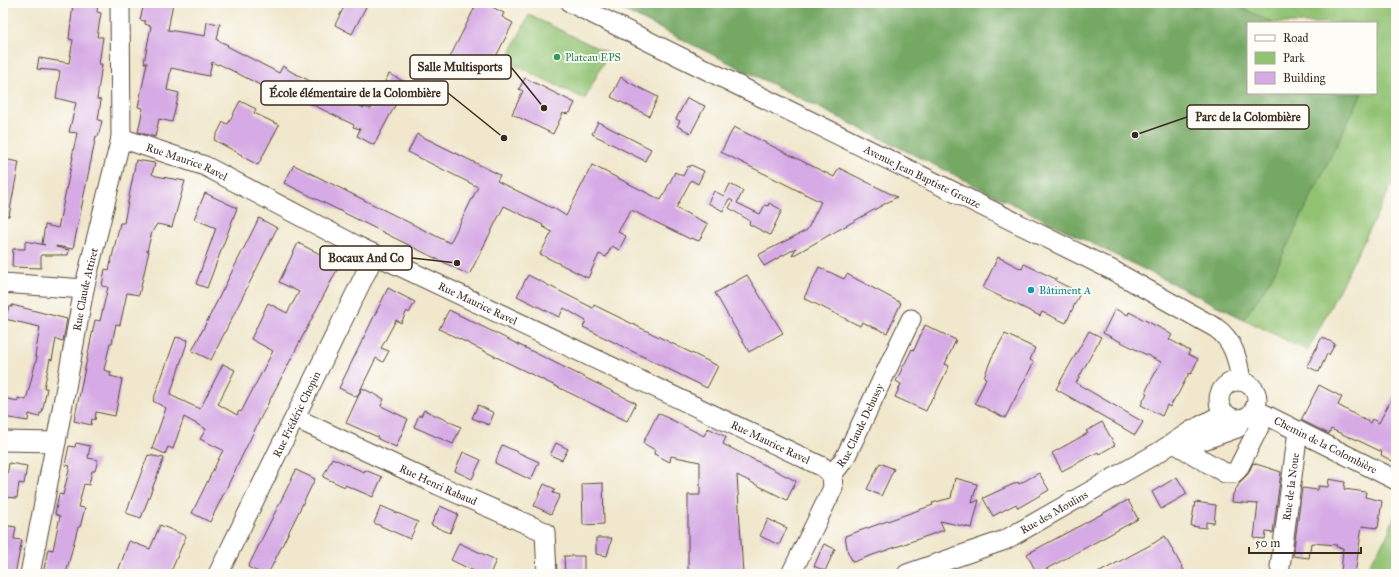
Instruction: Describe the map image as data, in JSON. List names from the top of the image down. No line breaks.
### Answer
{"streets":{"street":["Rue Maurice Ravel","Avenue Jean Baptiste Greuze","Rue Claude Attiret","Rue Frédéric Chopin","Rue Claude Debussy","Chemin de la Colombière","Rue Henri Rabaud","Rue de la Noue","Rue des Moulins"]},"crossings":[["Rue Maurice Ravel","Rue Claude Attiret"],["Rue Maurice Ravel","Rue Frédéric Chopin"],["Rue Maurice Ravel","Rue Claude Debussy"],["Avenue Jean Baptiste Greuze","Chemin de la Colombière"],["Avenue Jean Baptiste Greuze","Rue des Moulins"],["Rue Frédéric Chopin","Rue Henri Rabaud"],["Chemin de la Colombière","Rue de la Noue"],["Chemin de la Colombière","Rue des Moulins"]],"places":["Plateau EPS","Salle Multisports","Parc de la Colombière","École élémentaire de la Colombière","Bocaux And Co","Bâtiment A"],"legend":["Road","Park","Building"],"scale_bar":"50 m"}
